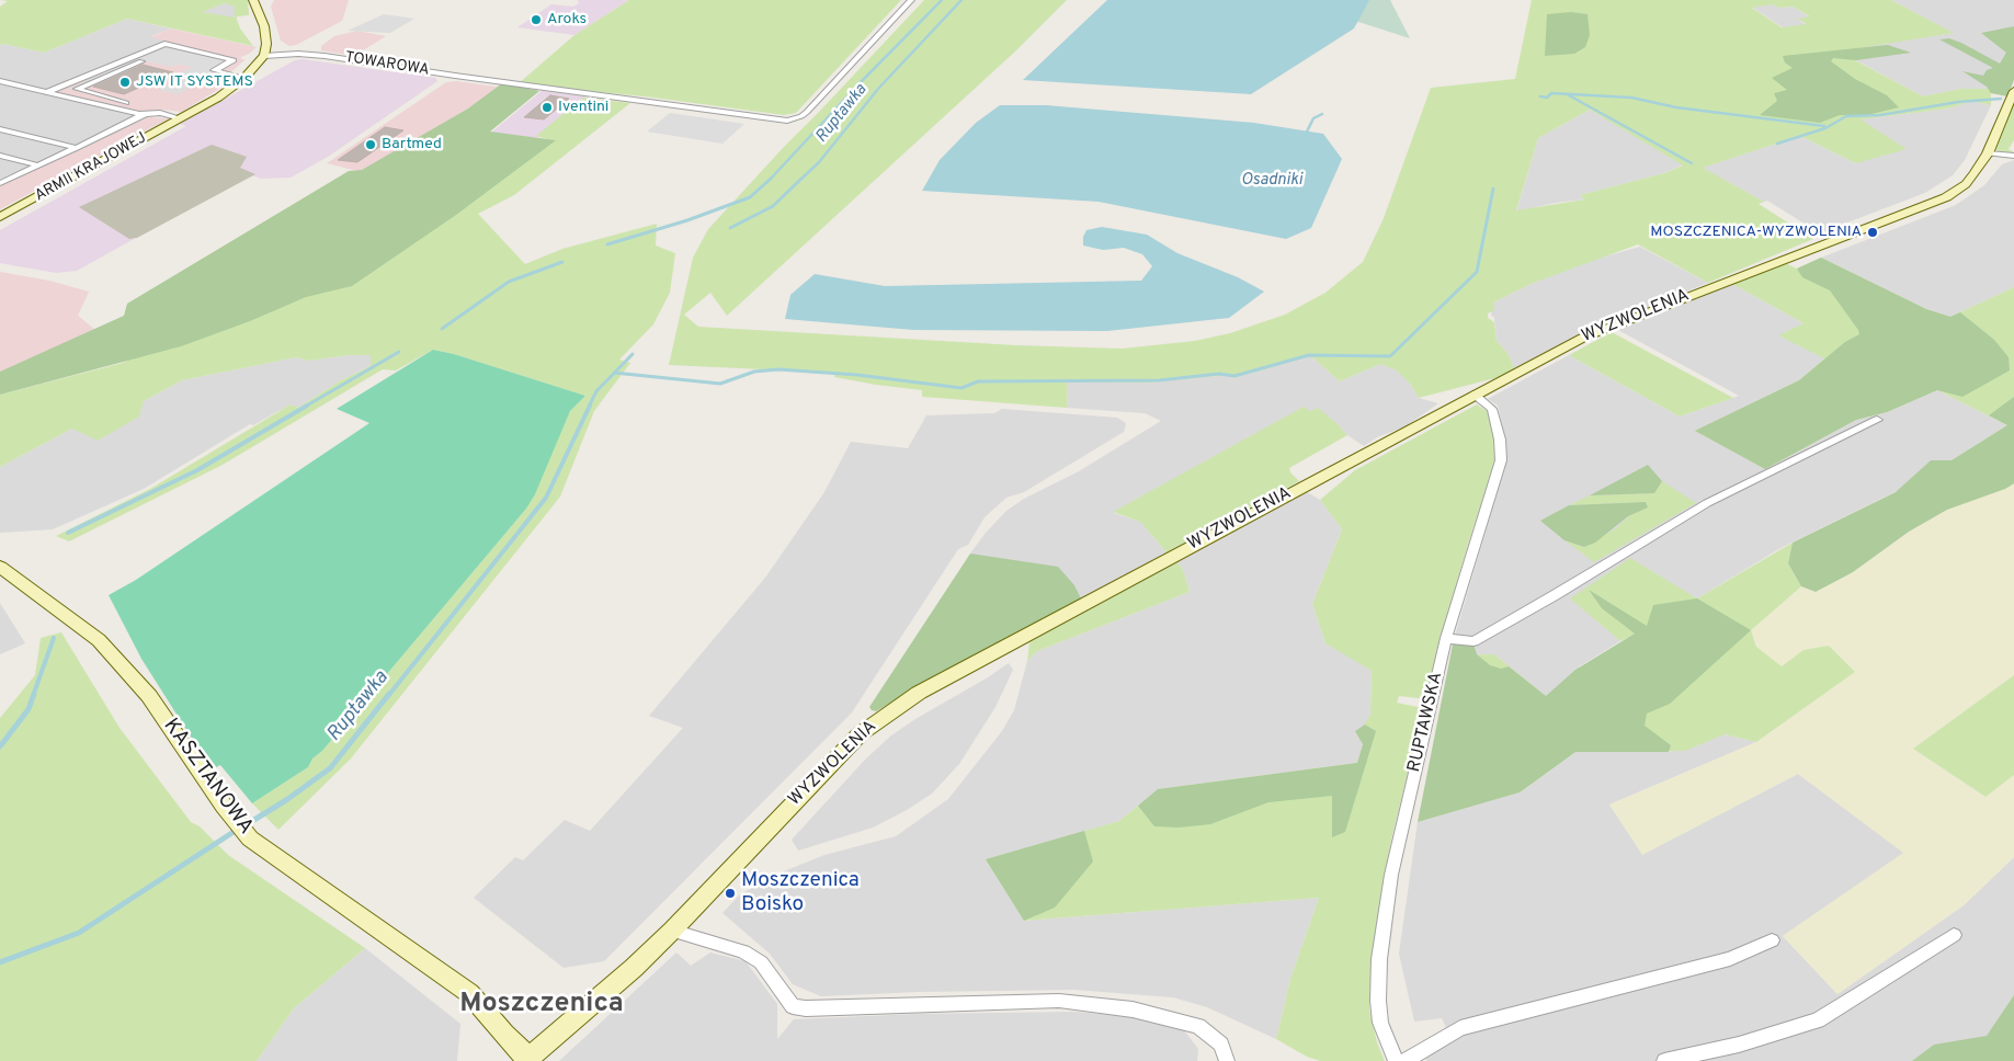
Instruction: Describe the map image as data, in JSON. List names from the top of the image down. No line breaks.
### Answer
{"streets":{"street":["TOWAROWA","ARMII KRAJOWEJ","WYZWOLENIA","RUPTAWSKA","KASZTANOWA"]},"crossings":[["TOWAROWA","ARMII KRAJOWEJ"],["WYZWOLENIA","RUPTAWSKA"],["WYZWOLENIA","KASZTANOWA"]],"districts":["Moszczenica"],"water":["Ruptawka","Osadniki"],"places":["Aroks","JSW IT SYSTEMS","Iventini","Bartmed","MOSZCZENICA-WYZWOLENIA","Moszczenica Boisko"]}
